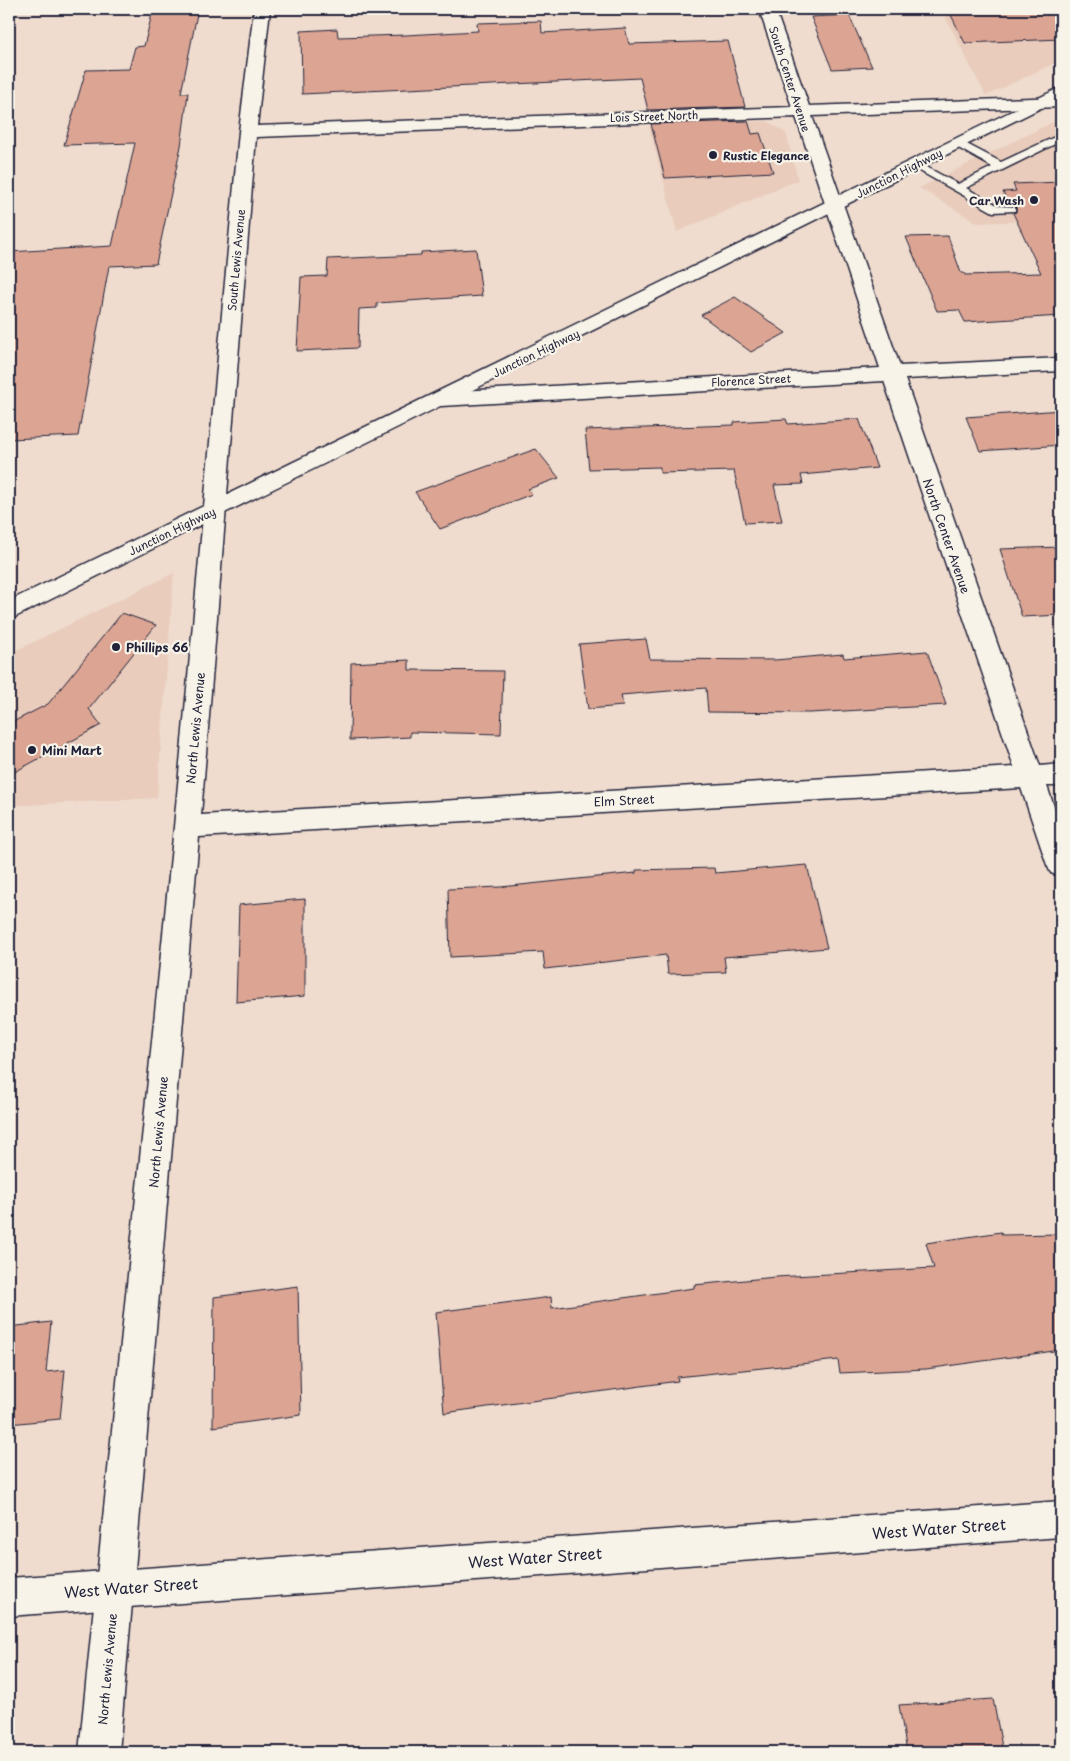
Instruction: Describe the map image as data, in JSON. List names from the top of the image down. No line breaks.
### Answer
{"streets":{"street":["South Center Avenue","Lois Street North","Junction Highway","South Lewis Avenue","Florence Street","North Center Avenue","North Lewis Avenue","Elm Street","West Water Street"]},"crossings":[["South Center Avenue","Lois Street North"],["South Center Avenue","Junction Highway"],["South Center Avenue","North Center Avenue"],["Lois Street North","Junction Highway"],["Lois Street North","South Lewis Avenue"],["Junction Highway","South Lewis Avenue"],["Junction Highway","Florence Street"],["Junction Highway","North Center Avenue"],["Junction Highway","North Lewis Avenue"],["South Lewis Avenue","North Lewis Avenue"],["Florence Street","North Center Avenue"],["North Center Avenue","Elm Street"],["North Lewis Avenue","Elm Street"],["North Lewis Avenue","West Water Street"]],"places":["Rustic Elegance","Car Wash","Phillips 66","Mini Mart"]}
